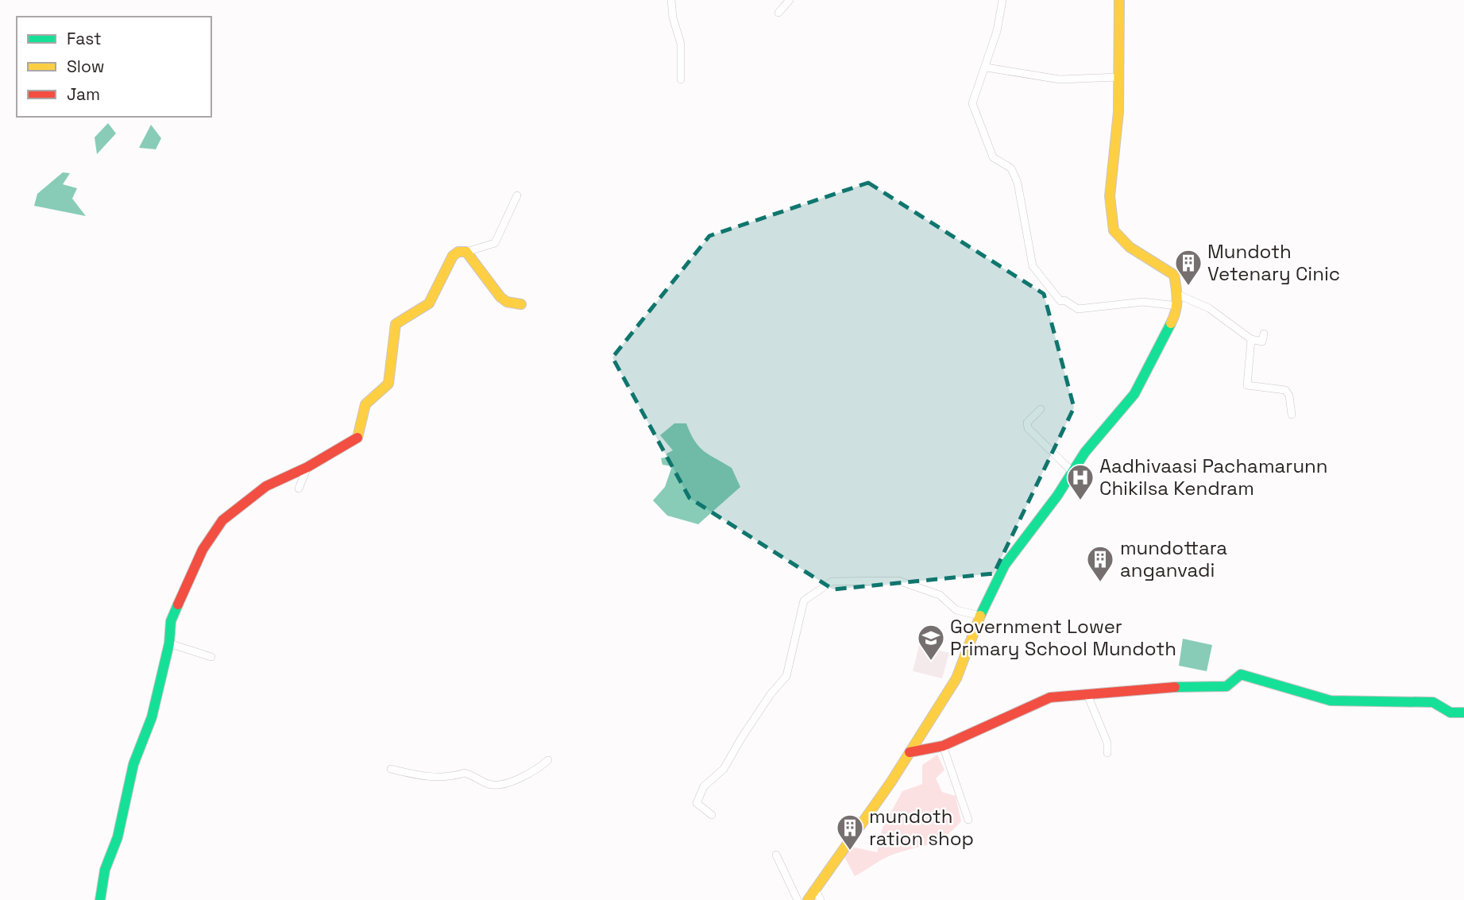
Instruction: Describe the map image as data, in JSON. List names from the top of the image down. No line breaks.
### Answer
{"places":{"building":["Mundoth Vetenary Cinic","mundottara anganvadi","mundoth ration shop"],"hospital":["Aadhivaasi Pachamarunn Chikilsa Kendram"],"school or university":["Government Lower Primary School Mundoth"]},"legend":["Fast","Slow","Jam"]}
